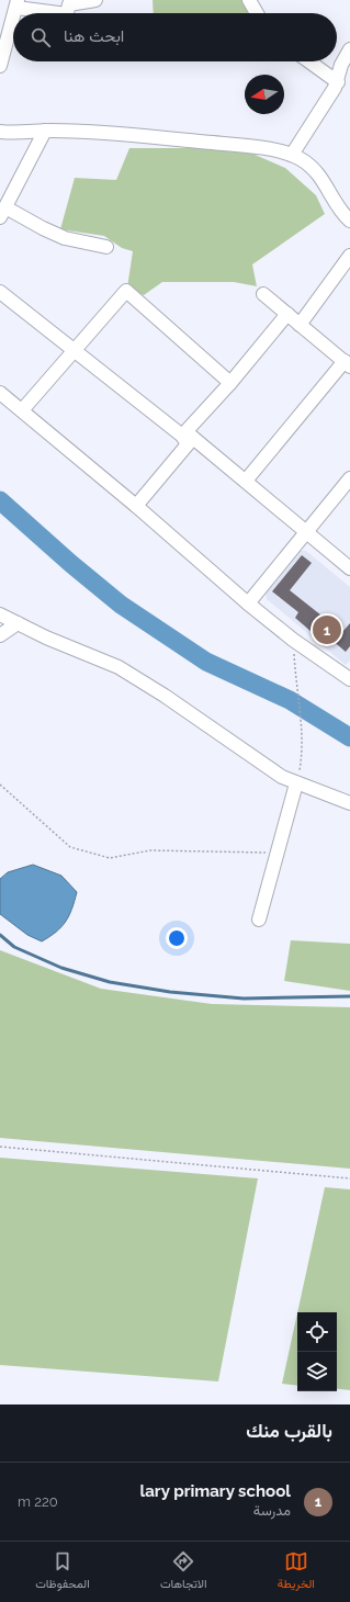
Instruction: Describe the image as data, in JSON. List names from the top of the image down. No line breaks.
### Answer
{"north":"left","page":{"search":"ابحث هنا","pins":"1","heading":"بالقرب منك","list":[{"mark":"1","name":"lary primary school","note":"مدرسة","value":"220 m"}],"nav":["الخريطة","الاتجاهات","المحفوظات"]}}
